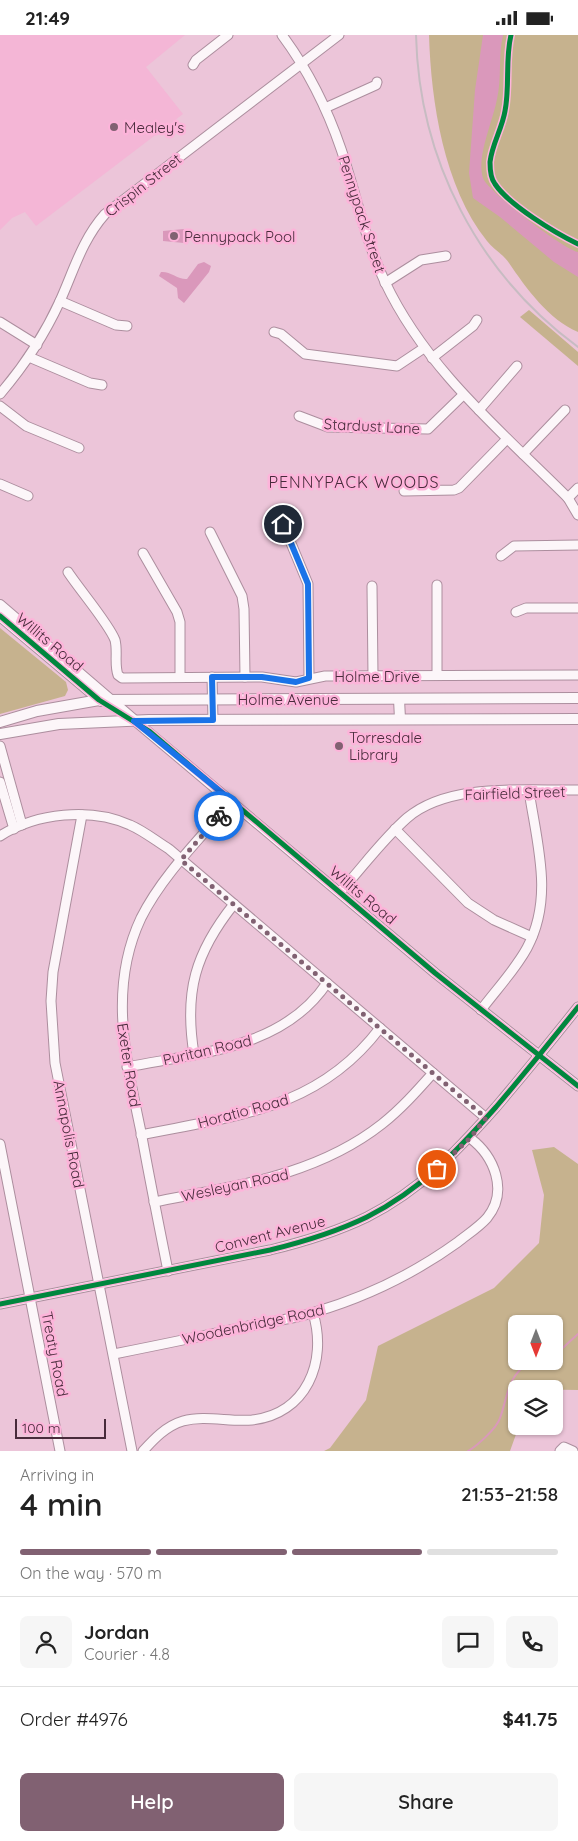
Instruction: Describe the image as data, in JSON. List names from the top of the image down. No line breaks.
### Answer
{"streets":{"main road":["Willits Road","Holme Avenue"],"street":["Crispin Street","Pennypack Street","Stardust Lane","Holme Drive","Fairfield Street","Puritan Road","Exeter Road","Horatio Road","Annapolis Road","Wesleyan Road","Convent Avenue","Woodenbridge Road","Treaty Road"]},"crossings":[["Crispin Street","Pennypack Street"],["Pennypack Street","Stardust Lane"],["Willits Road","Holme Avenue"],["Willits Road","Fairfield Street"],["Willits Road","Exeter Road"],["Willits Road","Convent Avenue"],["Puritan Road","Exeter Road"],["Exeter Road","Horatio Road"],["Exeter Road","Wesleyan Road"],["Exeter Road","Convent Avenue"],["Annapolis Road","Convent Avenue"],["Annapolis Road","Woodenbridge Road"],["Convent Avenue","Woodenbridge Road"],["Convent Avenue","Treaty Road"]],"districts":["PENNYPACK WOODS"],"places":["Mealey's","Pennypack Pool","Torresdale Library"],"scale_bar":"100 m","north":"bottom","page":{"status":"21:49","scale":"100 m","heading":["4 min","Arriving in","21:53–21:58"],"panel":["Jordan","Courier · 4.8","Order #4976","$41.75"],"bar":"On the way · 570 m","buttons":["Help","Share"]}}
